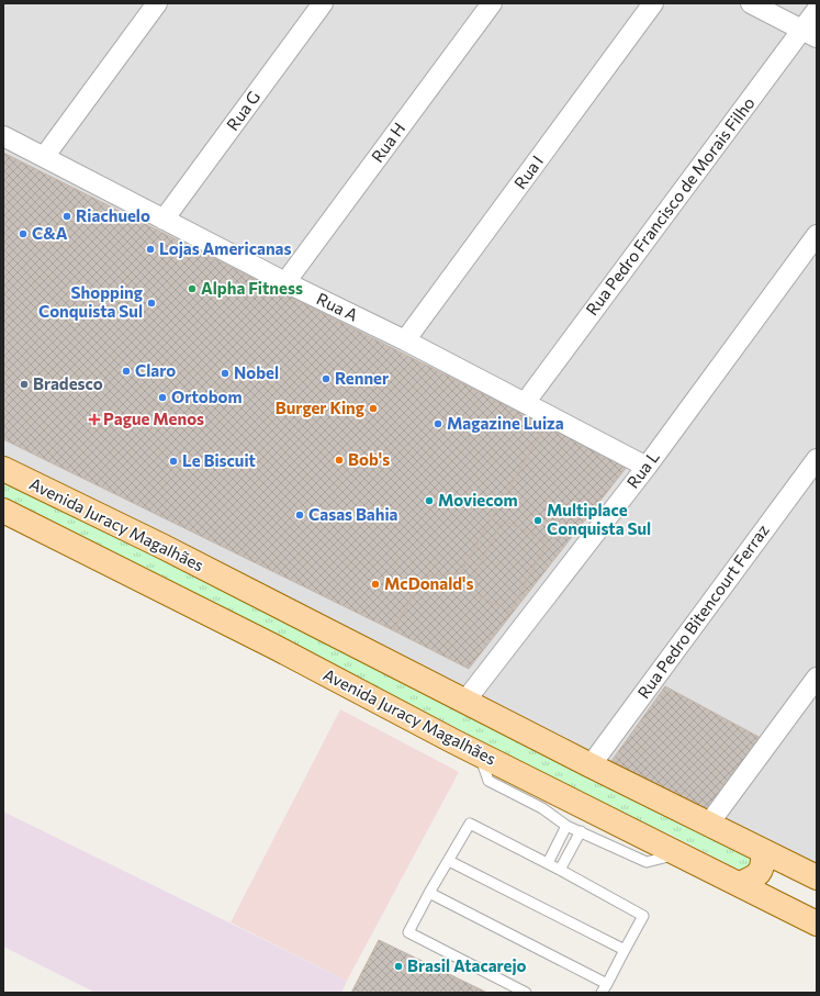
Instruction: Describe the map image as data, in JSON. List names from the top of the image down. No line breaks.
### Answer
{"streets":{"main road":["Avenida Juracy Magalhães"],"street":["Rua G","Rua H","Rua I","Rua Pedro Francisco de Morais Filho","Rua A","Rua L","Rua Pedro Bitencourt Ferraz"]},"crossings":[["Rua G","Rua A"],["Rua H","Rua A"],["Rua I","Rua A"],["Rua Pedro Francisco de Morais Filho","Rua A"],["Rua A","Rua L"],["Rua L","Avenida Juracy Magalhães"],["Avenida Juracy Magalhães","Rua Pedro Bitencourt Ferraz"]],"places":{"other":["Riachuelo","C&A","Lojas Americanas","Alpha Fitness","Shopping Conquista Sul","Claro","Nobel","Renner","Bradesco","Ortobom","Burger King","Magazine Luiza","Bob's","Le Biscuit","Moviecom","Casas Bahia","Multiplace Conquista Sul","McDonald's","Brasil Atacarejo"],"health":["Pague Menos"]}}
